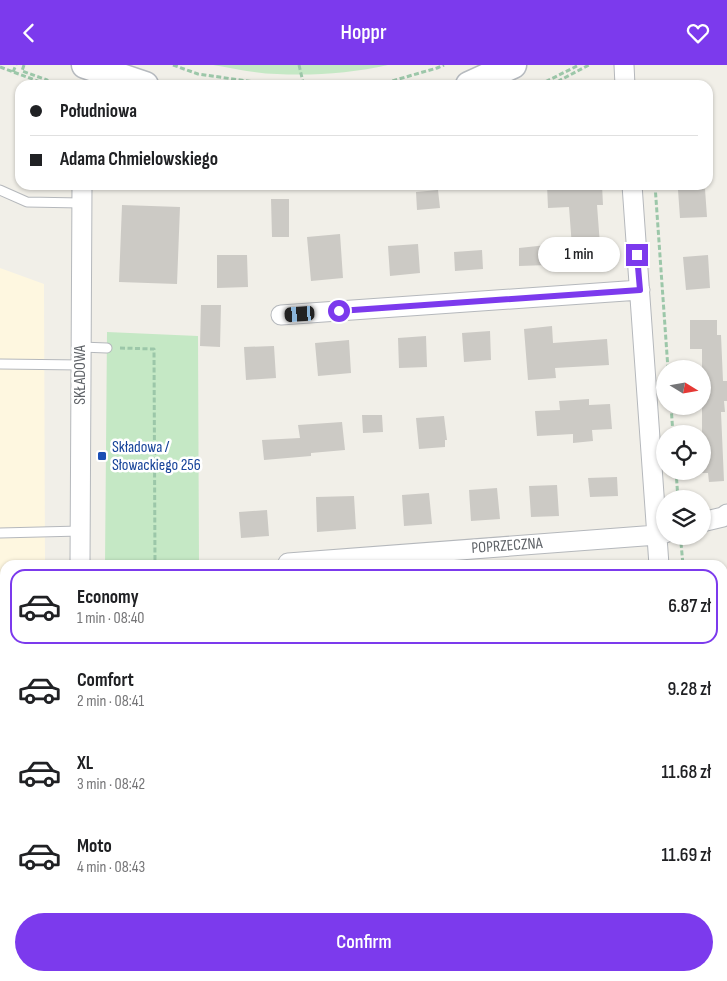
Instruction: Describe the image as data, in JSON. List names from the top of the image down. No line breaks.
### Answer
{"streets":{"street":["SKŁADOWA","POPRZECZNA"]},"places":{"transit":["Składowa / Słowackiego 256"]},"north":"right","page":{"header":"Hoppr","banner":["Południowa","Adama Chmielowskiego"],"bubble":"1 min","list":[{"name":"Economy","note":"1 min · 08:40","value":"6.87 zł"},{"name":"Comfort","note":"2 min · 08:41","value":"9.28 zł"},{"name":"XL","note":"3 min · 08:42","value":"11.68 zł"},{"name":"Moto","note":"4 min · 08:43","value":"11.69 zł"}],"buttons":"Confirm"}}
